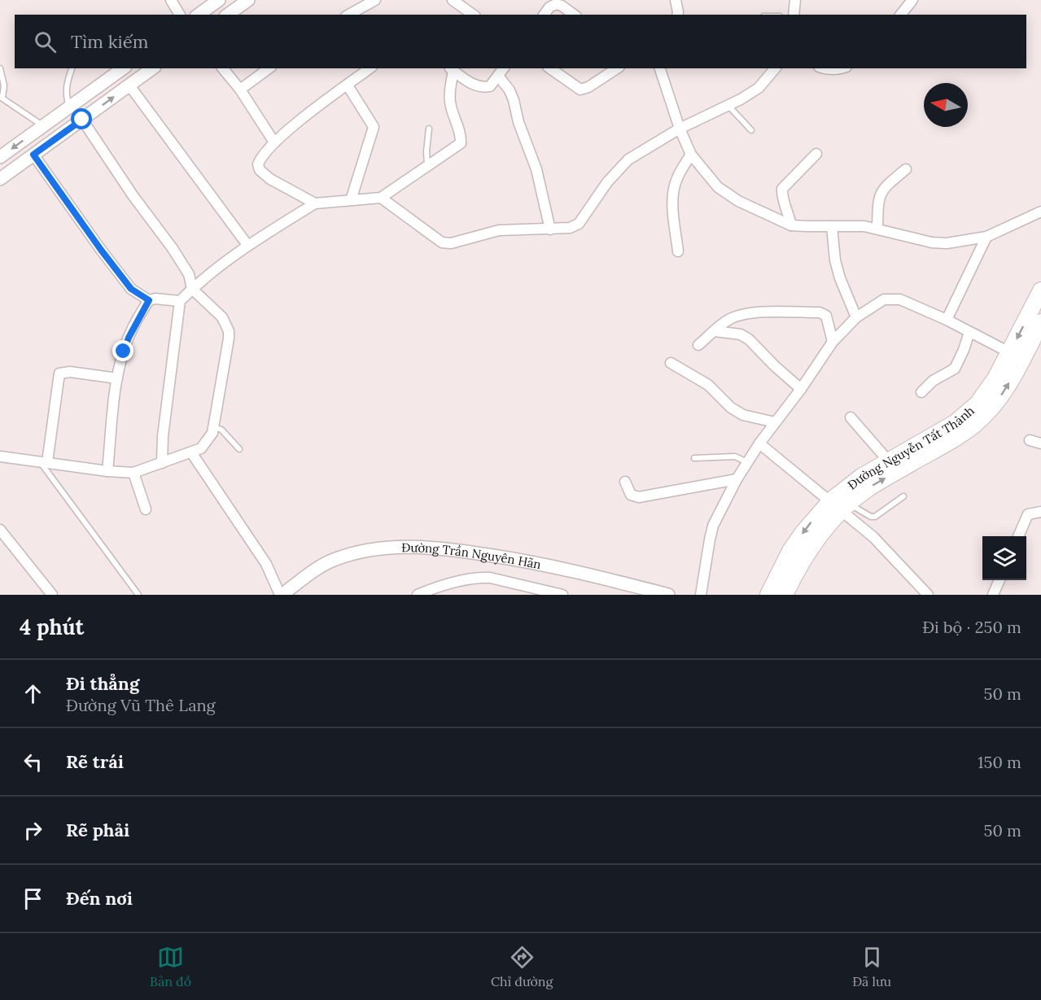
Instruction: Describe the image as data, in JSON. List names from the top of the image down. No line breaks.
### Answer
{"streets":{"main road":["Đường Nguyễn Tất Thành"],"street":["Đường Trần Nguyên Hãn"]},"north":"left","page":{"search":"Tìm kiếm","heading":["4 phút","Đi bộ · 250 m"],"list":[["Đi thẳng","Đường Vũ Thê Lang","50 m"],["Rẽ trái","150 m"],["Rẽ phải","50 m"],"Đến nơi"],"nav":["Bản đồ","Chỉ đường","Đã lưu"]}}
